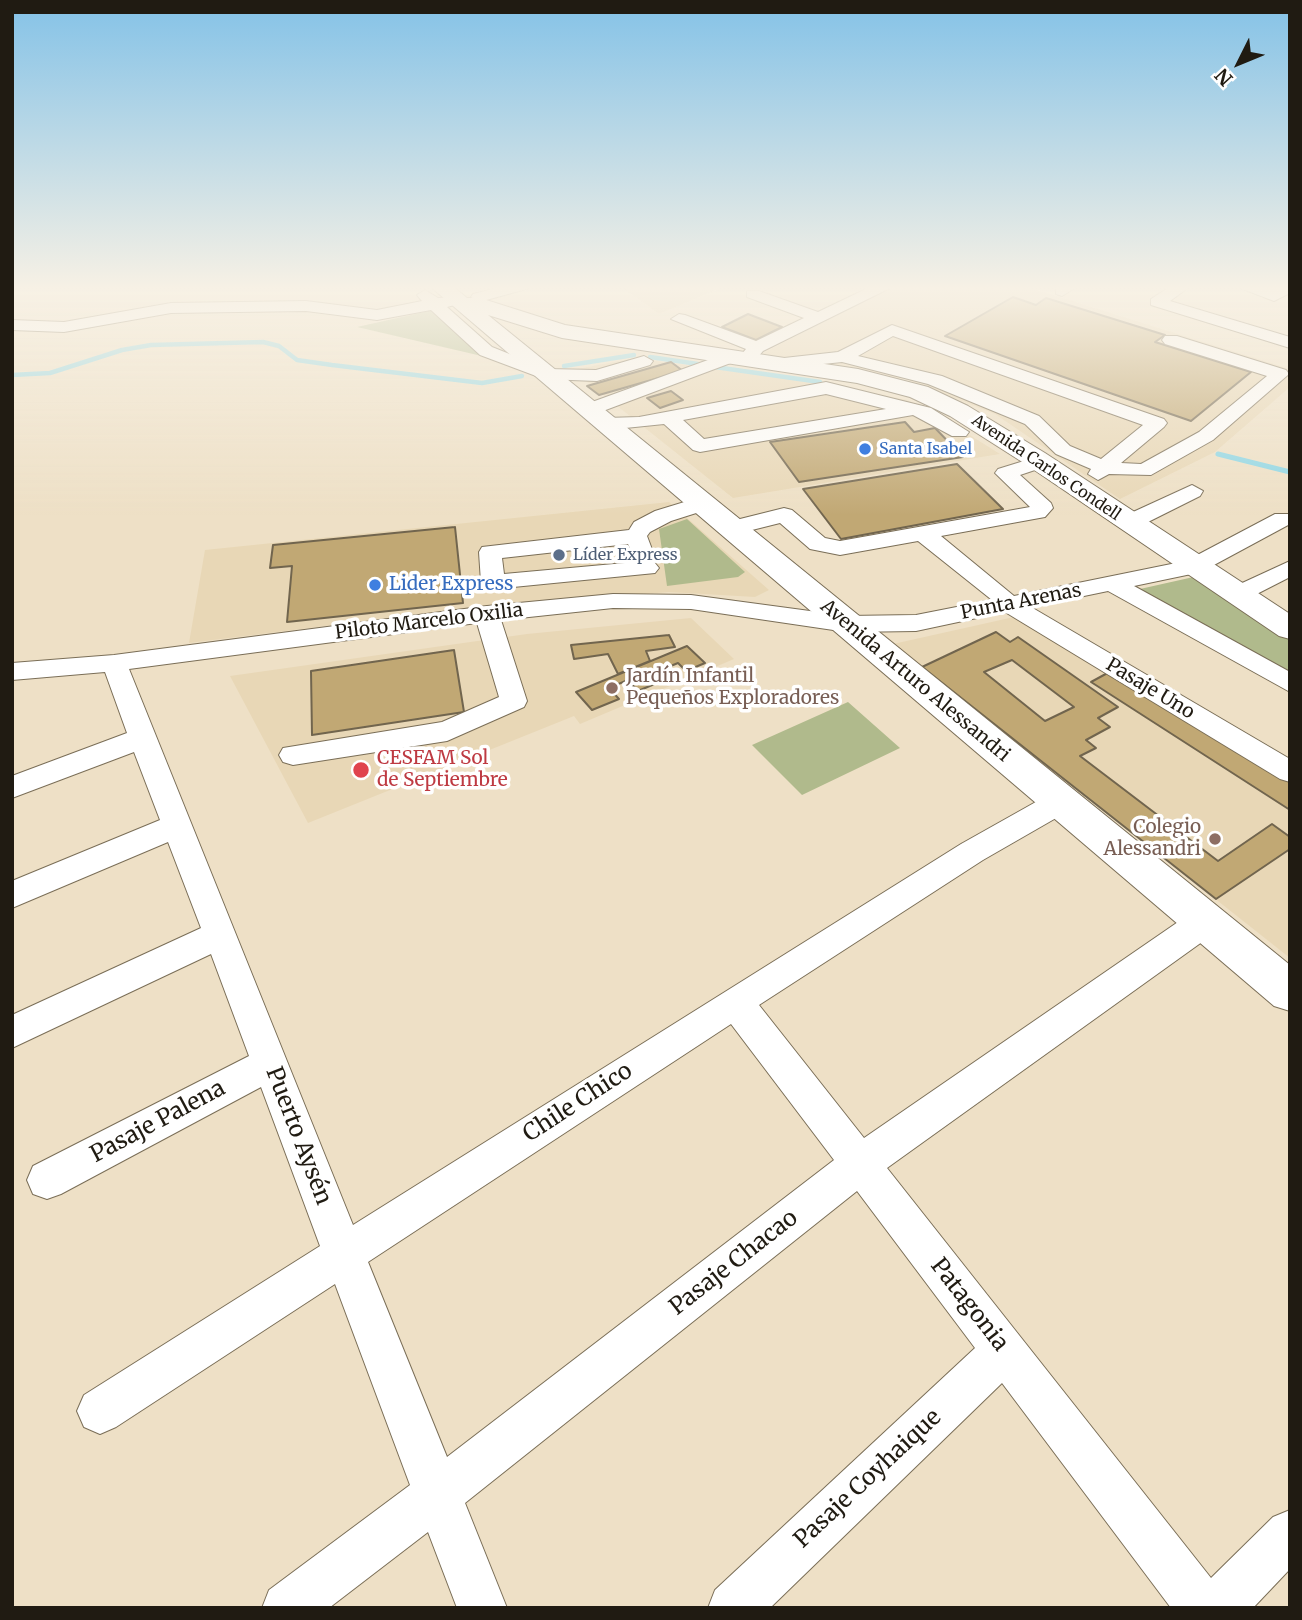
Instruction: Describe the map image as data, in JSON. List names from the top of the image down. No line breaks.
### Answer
{"streets":{"main road":["Avenida Carlos Condell","Avenida Arturo Alessandri"],"street":["Punta Arenas","Piloto Marcelo Oxilia","Pasaje Uno","Chile Chico","Pasaje Palena","Puerto Aysén","Pasaje Chacao","Patagonia","Pasaje Coyhaique"]},"crossings":[["Avenida Carlos Condell","Punta Arenas"],["Punta Arenas","Piloto Marcelo Oxilia"],["Punta Arenas","Avenida Arturo Alessandri"],["Punta Arenas","Pasaje Uno"],["Piloto Marcelo Oxilia","Avenida Arturo Alessandri"],["Piloto Marcelo Oxilia","Puerto Aysén"],["Avenida Arturo Alessandri","Chile Chico"],["Chile Chico","Puerto Aysén"],["Chile Chico","Patagonia"],["Pasaje Palena","Puerto Aysén"],["Puerto Aysén","Pasaje Chacao"],["Pasaje Chacao","Patagonia"],["Patagonia","Pasaje Coyhaique"]],"places":["Santa Isabel","Líder Express","Lider Express","Jardín Infantil Pequeños Exploradores","CESFAM Sol de Septiembre","Colegio Alessandri"],"north":"bottom left"}
